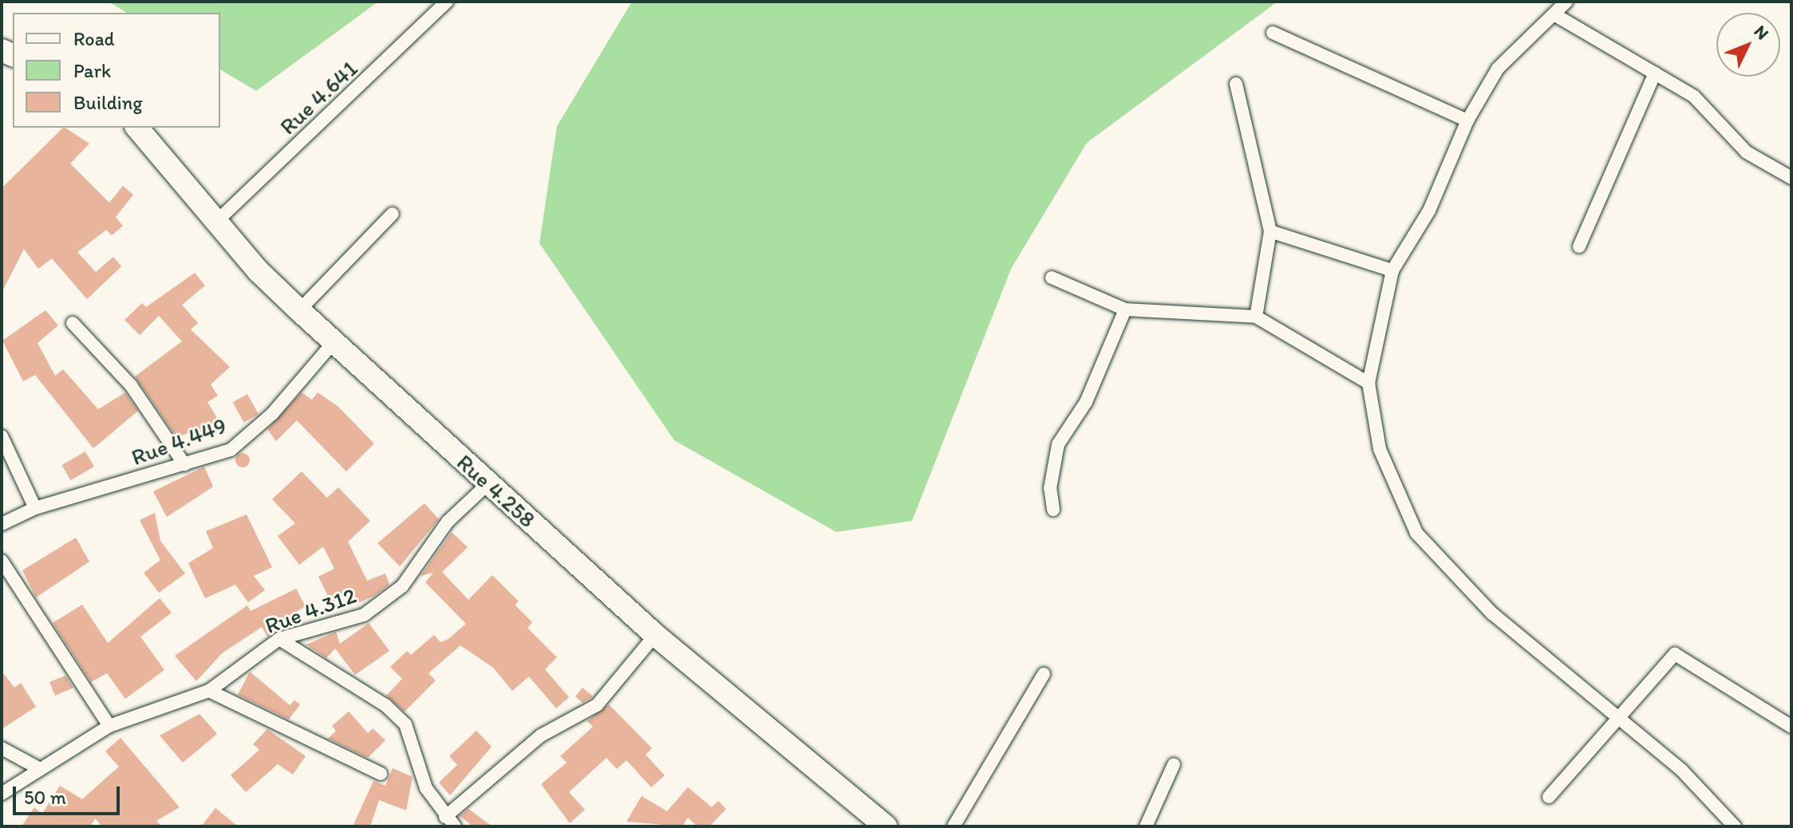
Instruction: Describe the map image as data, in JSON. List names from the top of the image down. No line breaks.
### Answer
{"streets":{"highway":["Rue 4.258"],"street":["Rue 4.641","Rue 4.449","Rue 4.312"]},"crossings":[["Rue 4.641","Rue 4.258"],["Rue 4.449","Rue 4.258"],["Rue 4.258","Rue 4.312"]],"legend":["Road","Park","Building"],"scale_bar":"50 m","north":"top right"}
